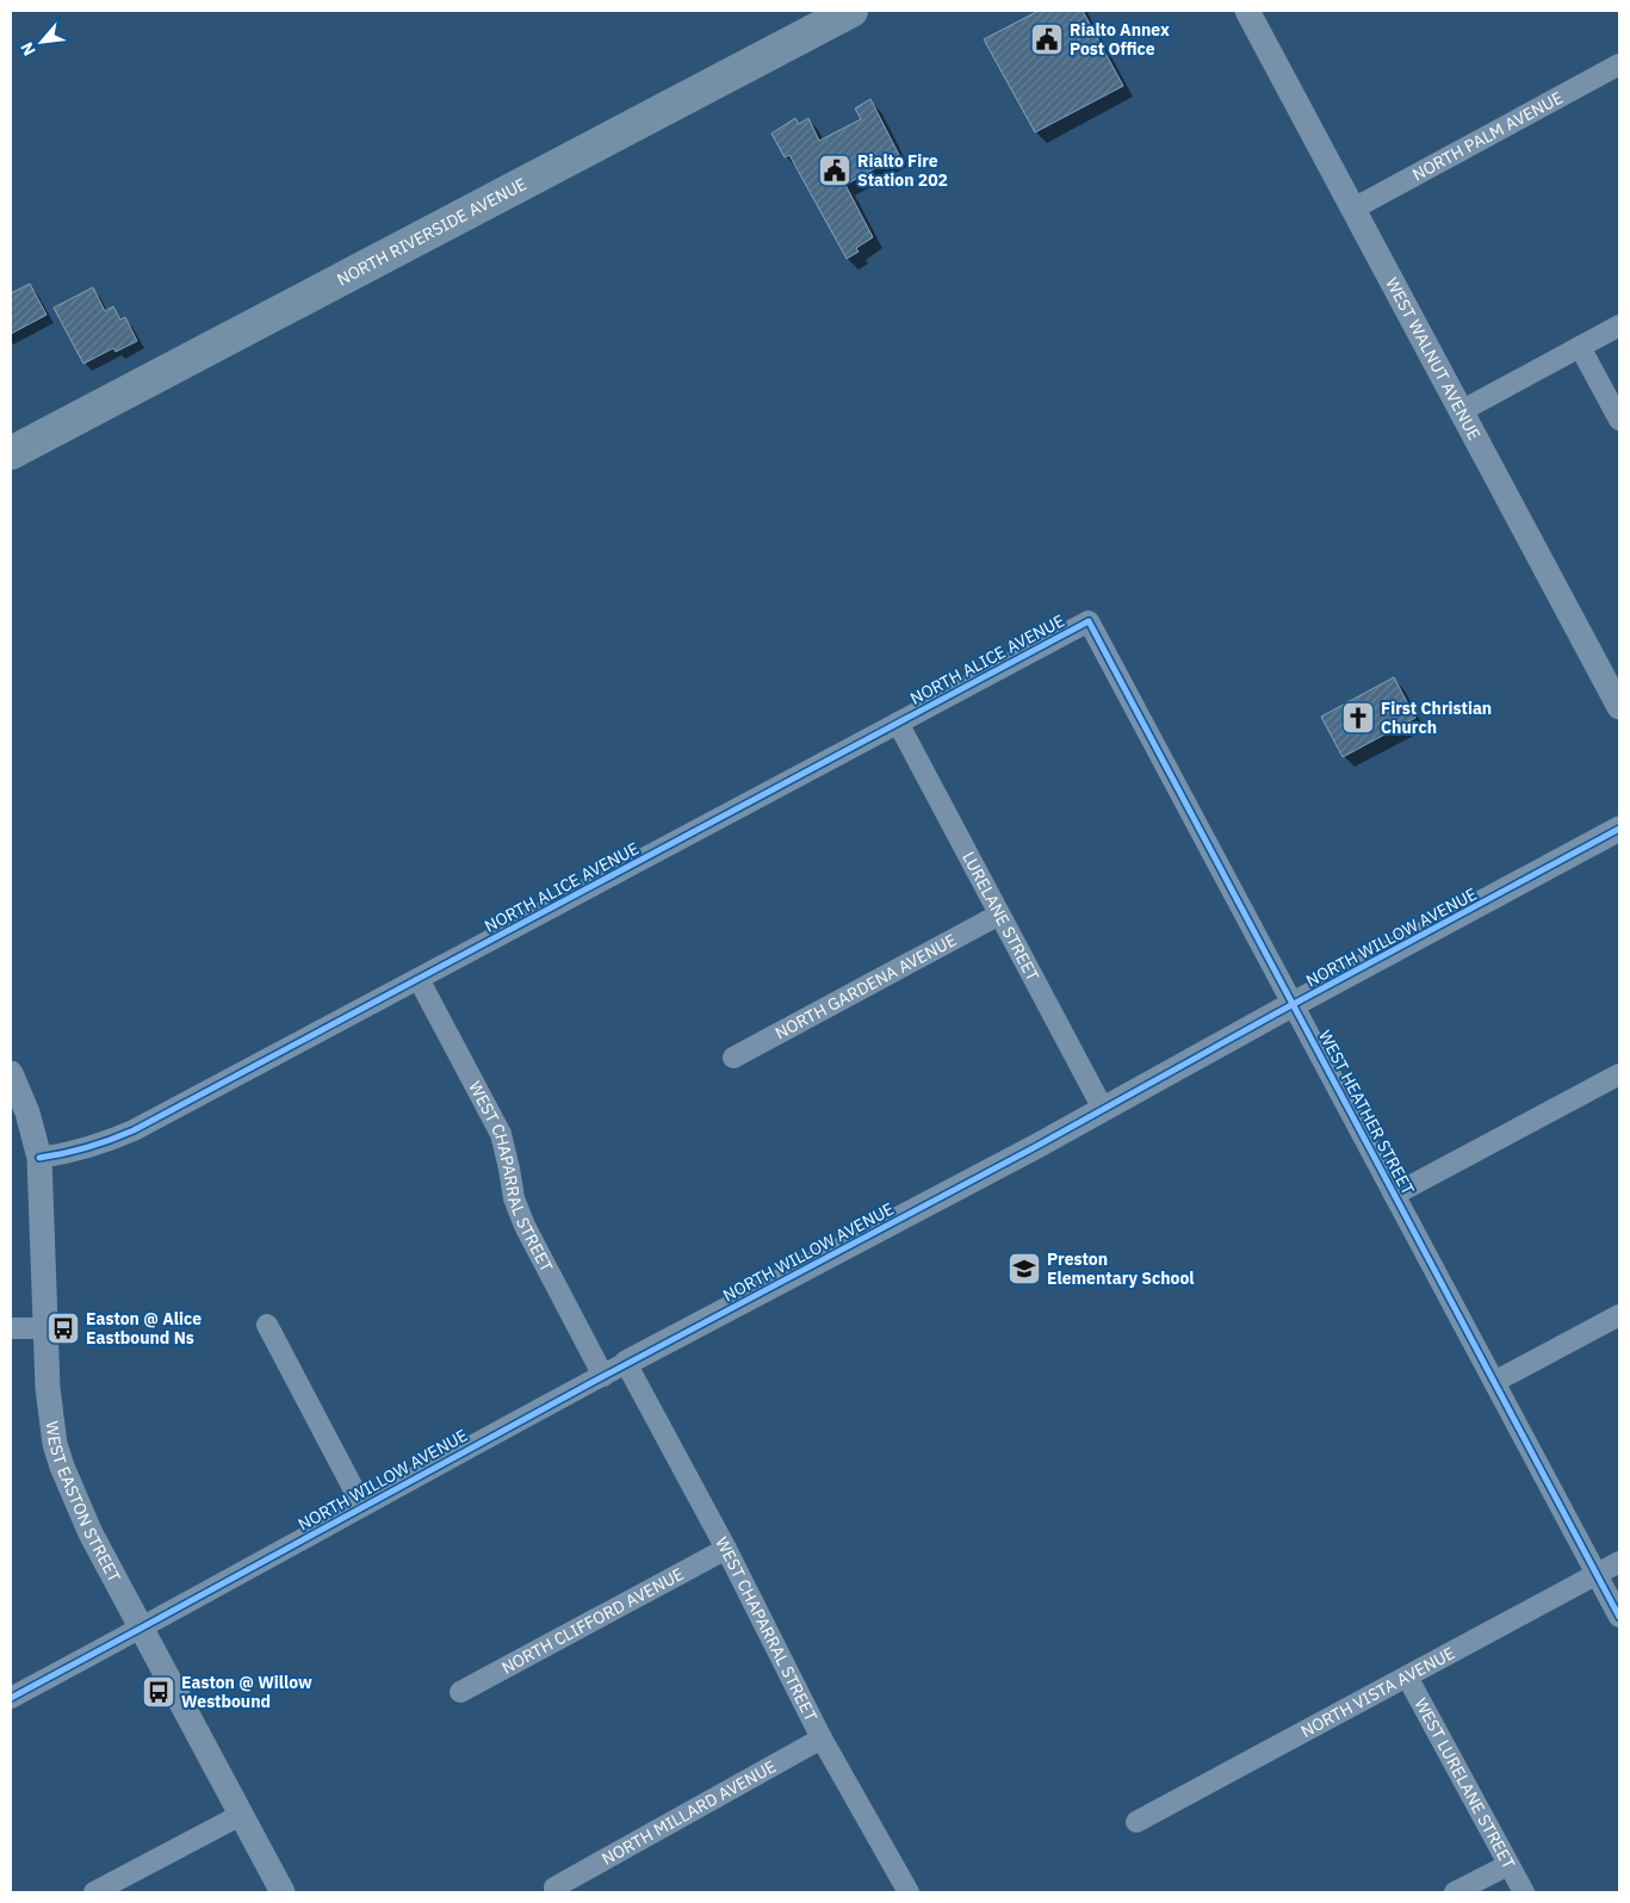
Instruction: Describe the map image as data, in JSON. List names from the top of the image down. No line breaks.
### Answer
{"streets":{"main road":["NORTH RIVERSIDE AVENUE"],"street":["NORTH PALM AVENUE","WEST WALNUT AVENUE","NORTH ALICE AVENUE","LURELANE STREET","NORTH WILLOW AVENUE","NORTH GARDENA AVENUE","WEST HEATHER STREET","WEST CHAPARRAL STREET","WEST EASTON STREET","NORTH CLIFFORD AVENUE","NORTH VISTA AVENUE","WEST LURELANE STREET","NORTH MILLARD AVENUE"]},"crossings":[["NORTH PALM AVENUE","WEST WALNUT AVENUE"],["NORTH ALICE AVENUE","LURELANE STREET"],["NORTH ALICE AVENUE","WEST HEATHER STREET"],["NORTH ALICE AVENUE","WEST CHAPARRAL STREET"],["NORTH ALICE AVENUE","WEST EASTON STREET"],["LURELANE STREET","NORTH WILLOW AVENUE"],["LURELANE STREET","NORTH GARDENA AVENUE"],["NORTH WILLOW AVENUE","WEST HEATHER STREET"],["NORTH WILLOW AVENUE","WEST CHAPARRAL STREET"],["NORTH WILLOW AVENUE","WEST EASTON STREET"],["WEST HEATHER STREET","NORTH VISTA AVENUE"],["WEST CHAPARRAL STREET","NORTH CLIFFORD AVENUE"],["WEST CHAPARRAL STREET","NORTH MILLARD AVENUE"],["NORTH VISTA AVENUE","WEST LURELANE STREET"]],"places":{"public building":["Rialto Annex Post Office","Rialto Fire Station 202"],"church":["First Christian Church"],"school or university":["Preston Elementary School"],"bus stop":["Easton @ Alice Eastbound Ns","Easton @ Willow Westbound"]},"north":"bottom left"}
